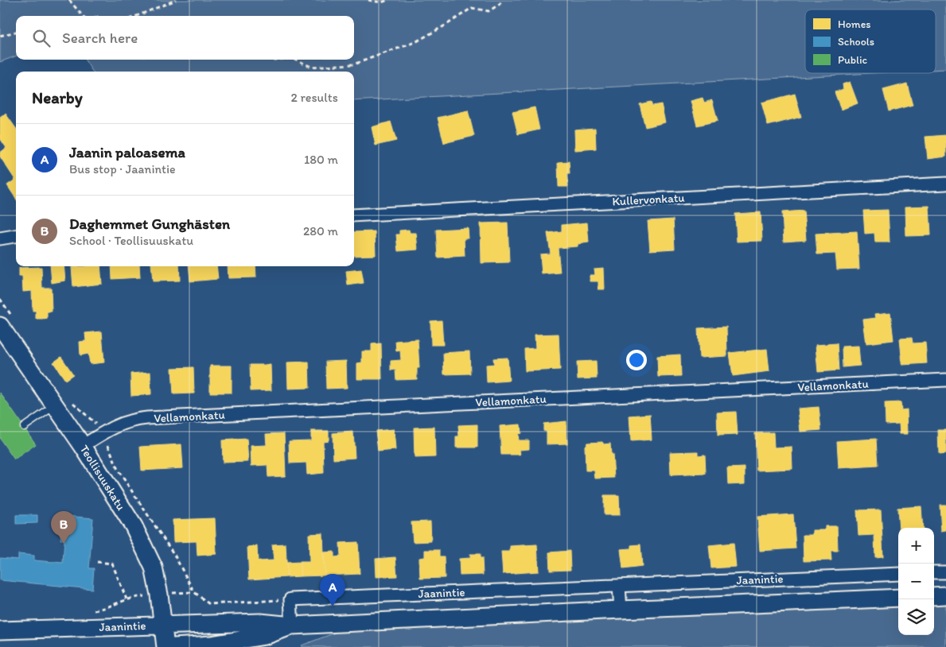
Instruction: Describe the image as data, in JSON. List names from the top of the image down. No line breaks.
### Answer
{"streets":{"main road":["Teollisuuskatu","Jaanintie"],"street":["Kullervonkatu","Vellamonkatu"]},"crossings":[["Vellamonkatu","Teollisuuskatu"],["Teollisuuskatu","Jaanintie"]],"legend":["Homes","Schools","Public"],"page":{"search":"Search here","heading":["Nearby","2 results"],"list":[{"mark":"A","name":"Jaanin paloasema","note":"Bus stop · Jaanintie","value":"180 m"},{"mark":"B","name":"Daghemmet Gunghästen","note":"School · Teollisuuskatu","value":"280 m"}],"pins":["B","A"],"map_buttons":["+","−"]}}
